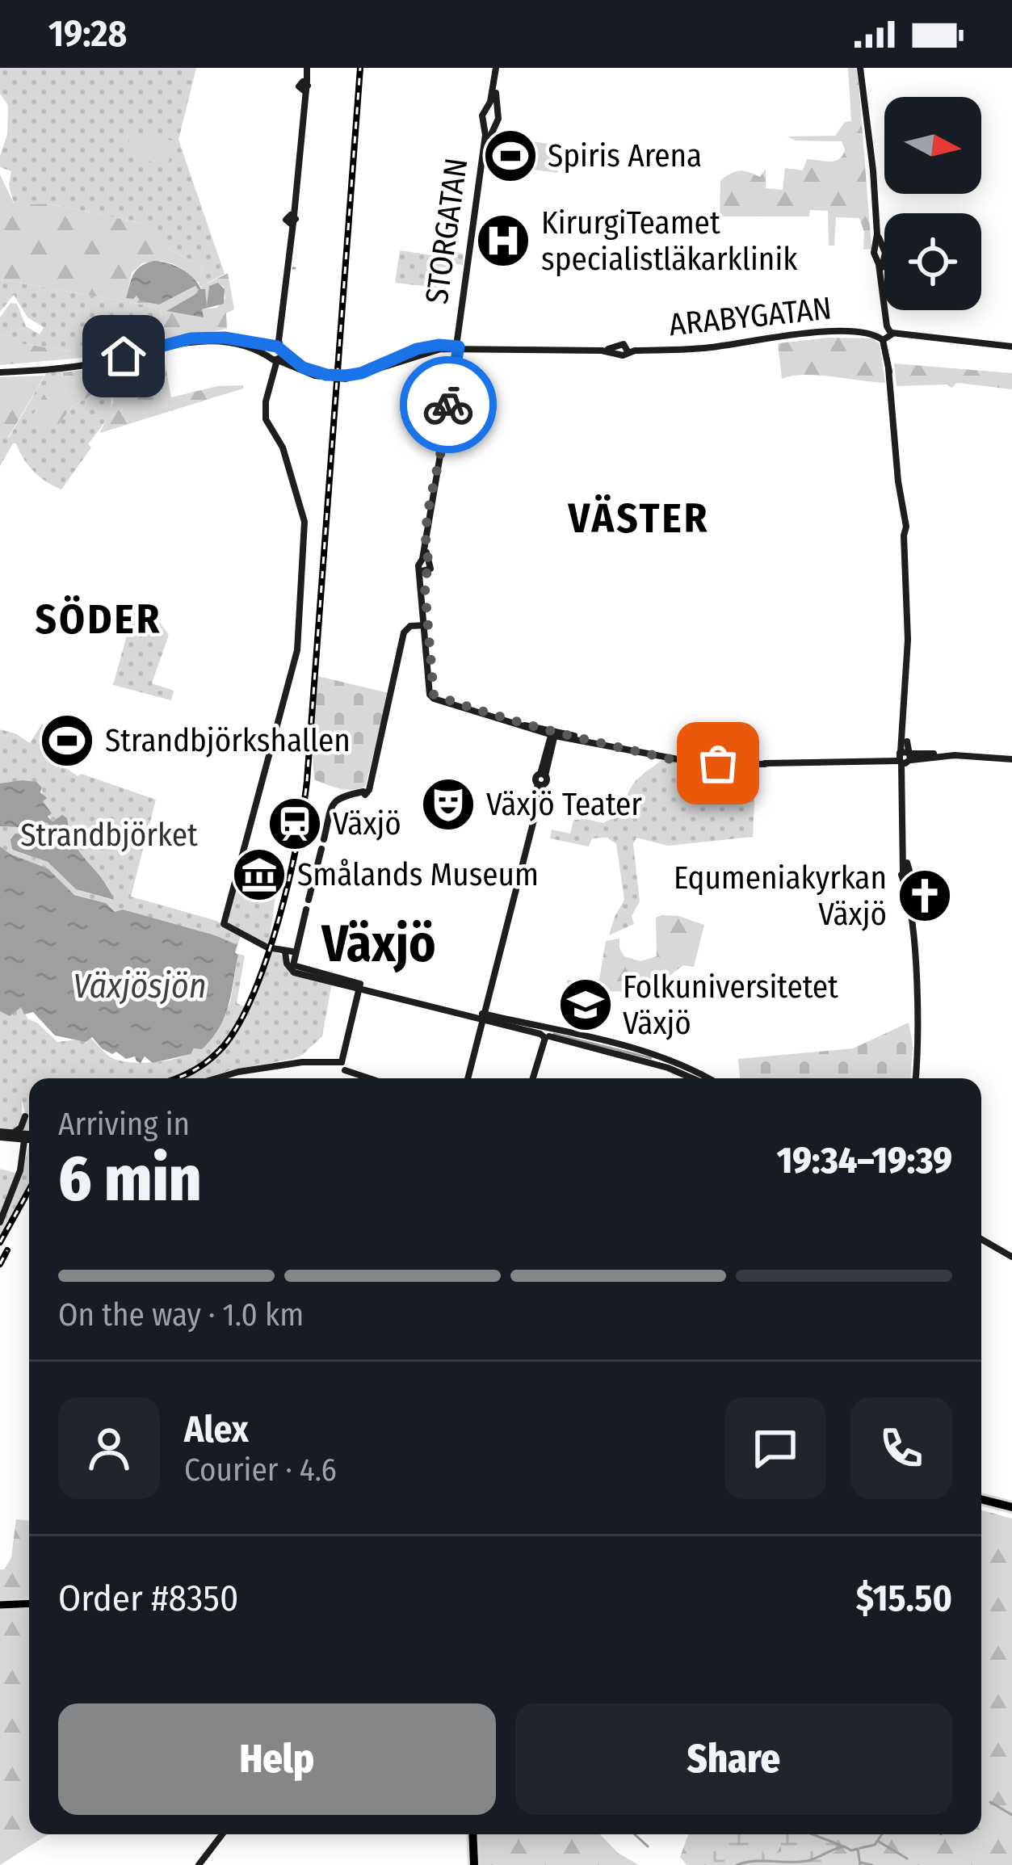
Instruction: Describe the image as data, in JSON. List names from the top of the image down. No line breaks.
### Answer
{"streets":{"street":["STORGATAN","ARABYGATAN"]},"crossings":[["STORGATAN","ARABYGATAN"]],"districts":["VÄSTER","SÖDER","Växjö"],"water":["Växjösjön"],"parks":["Strandbjörket"],"places":{"sports":["Spiris Arena","Strandbjörkshallen"],"hospital":["KirurgiTeamet specialistläkarklinik"],"theatre":["Växjö Teater"],"station":["Växjö"],"museum":["Smålands Museum"],"church":["Equmeniakyrkan Växjö"],"school or university":["Folkuniversitetet Växjö"]},"north":"right","page":{"status":"19:28","heading":["6 min","Arriving in","19:34–19:39"],"panel":["Alex","Courier · 4.6","Order #8350","$15.50"],"bar":"On the way · 1.0 km","buttons":["Help","Share"]}}
